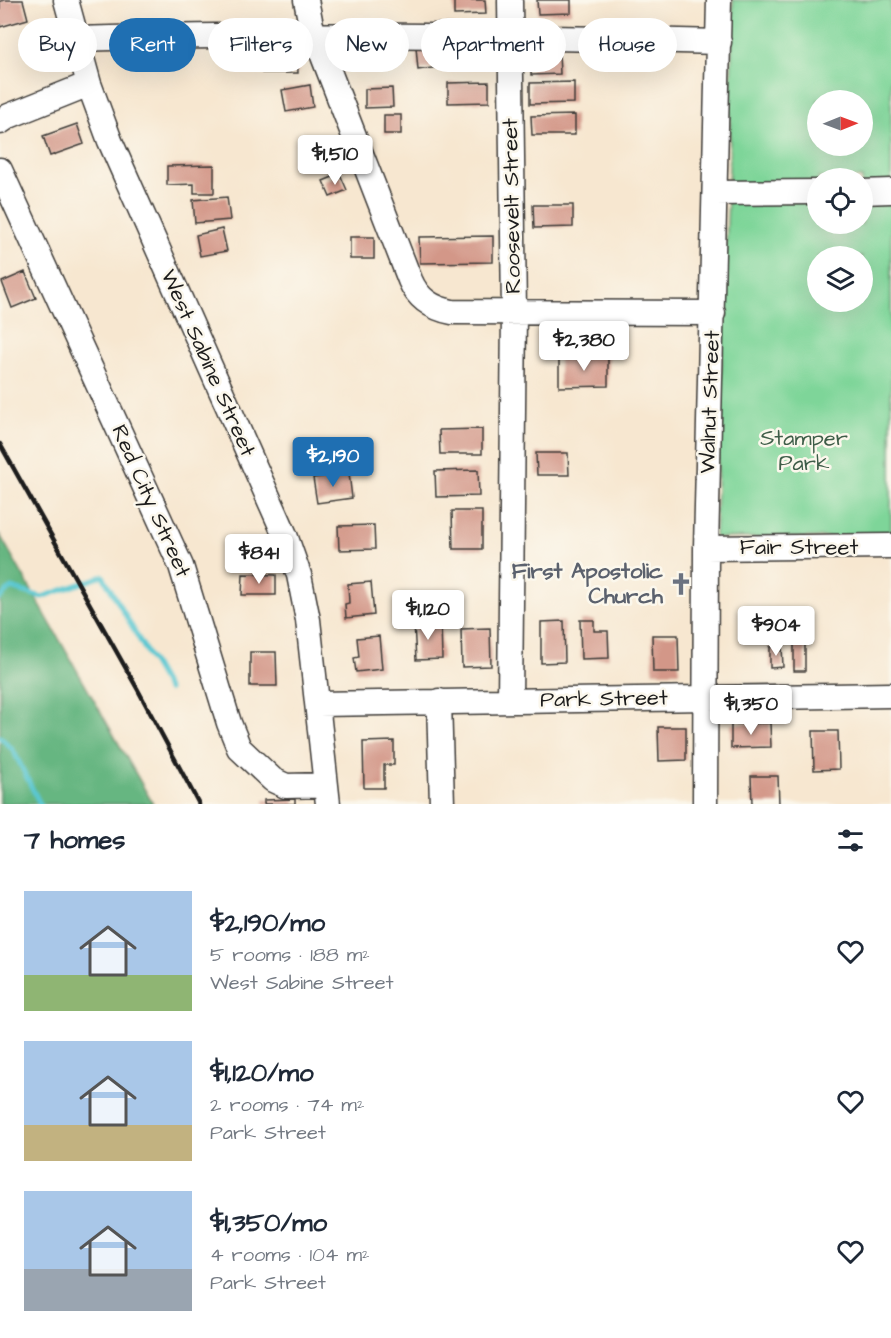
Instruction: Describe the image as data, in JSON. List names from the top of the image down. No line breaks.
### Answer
{"streets":{"street":["Roosevelt Street","West Sabine Street","Walnut Street","Red City Street","Fair Street","Park Street"]},"crossings":[["Roosevelt Street","Park Street"],["West Sabine Street","Red City Street"],["West Sabine Street","Park Street"],["Walnut Street","Fair Street"],["Walnut Street","Park Street"]],"parks":["Stamper Park"],"places":{"church":["First Apostolic Church"]},"north":"right","page":{"chip":["Buy","Rent","Filters","New","Apartment","House"],"price":["$1,510","$2,380","$2,190","$841","$1,120","$904","$1,350"],"heading":"7 homes","list":[{"name":"$2,190/mo","note":"5 rooms · 188 m² · West Sabine Street"},{"name":"$1,120/mo","note":"2 rooms · 74 m² · Park Street"},{"name":"$1,350/mo","note":"4 rooms · 104 m² · Park Street"}]}}
